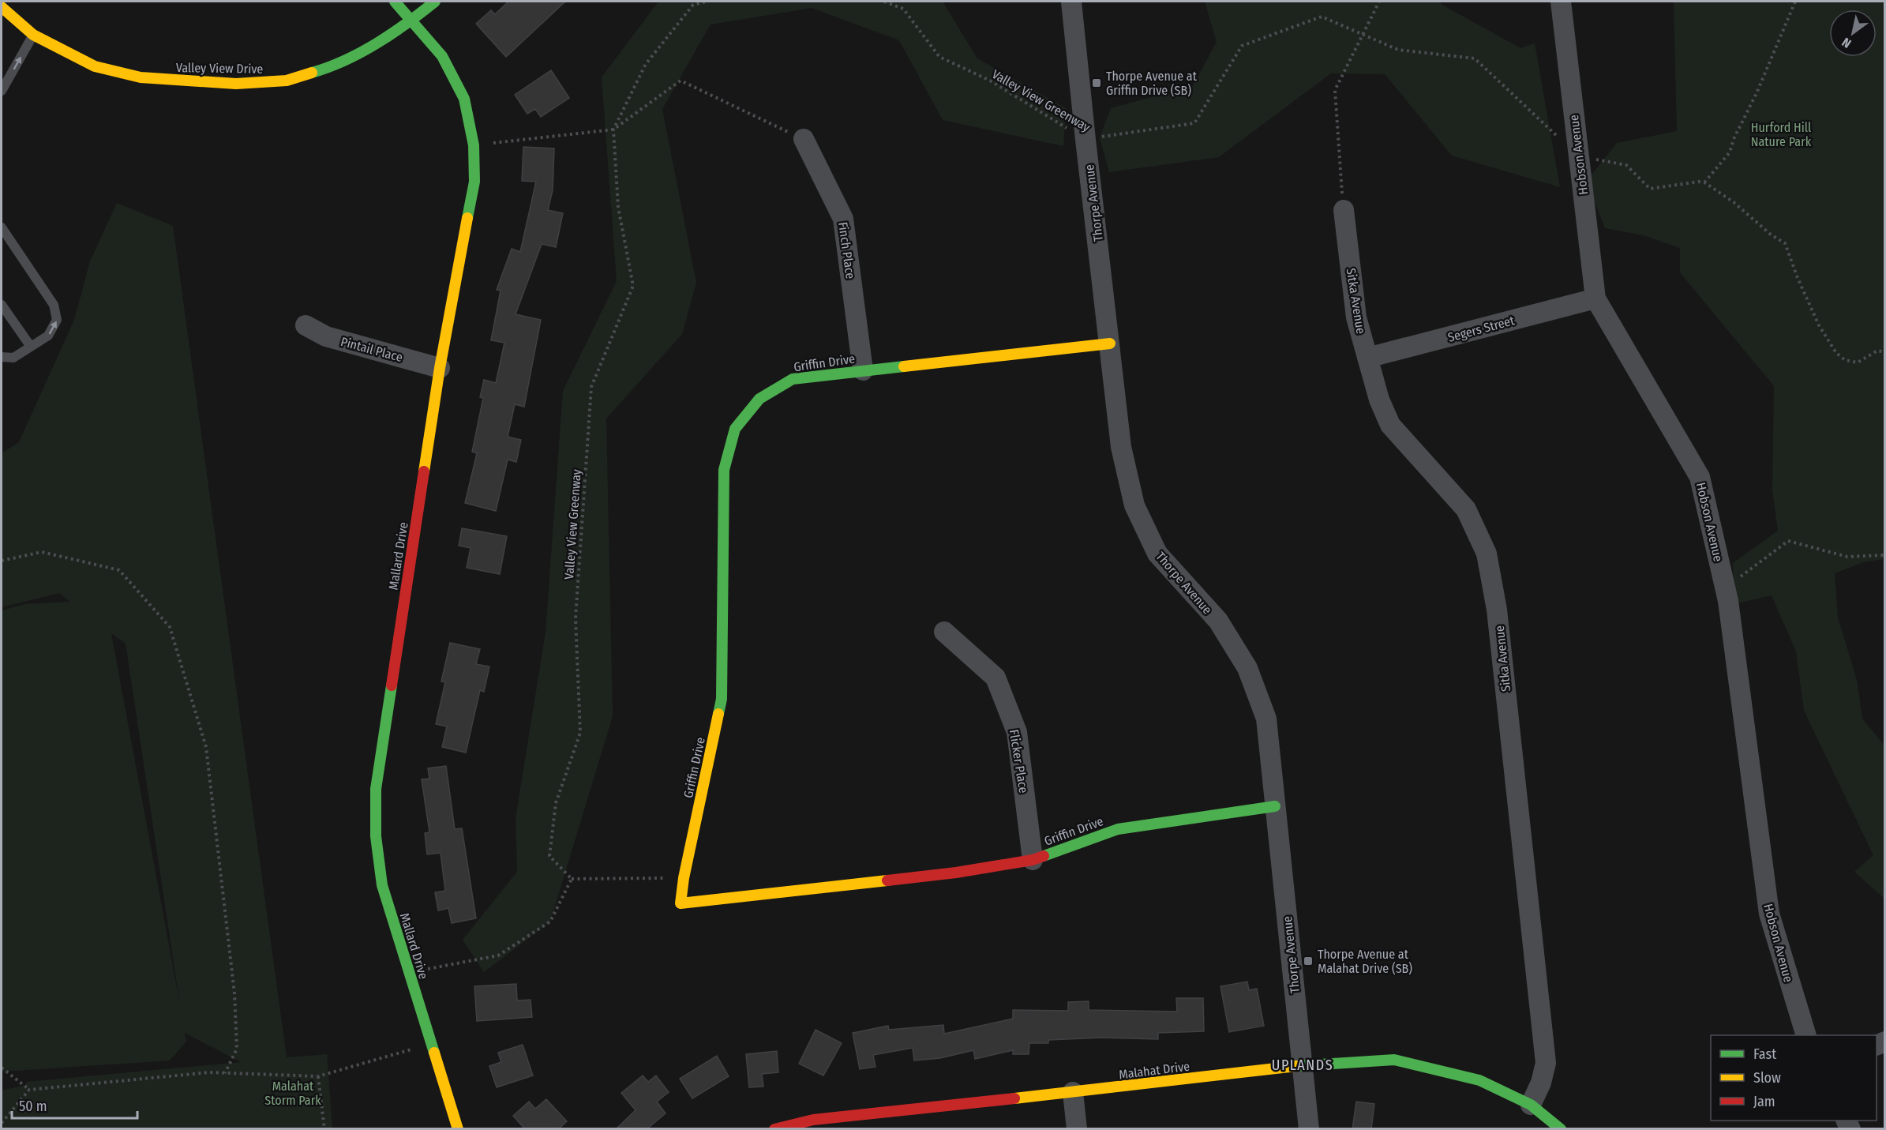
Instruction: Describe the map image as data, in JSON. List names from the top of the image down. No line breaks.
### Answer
{"streets":{"street":["Valley View Drive","Hobson Avenue","Thorpe Avenue","Finch Place","Sitka Avenue","Segers Street","Pintail Place","Griffin Drive","Mallard Drive","Flicker Place","Malahat Drive"],"path":["Valley View Greenway"]},"crossings":[["Valley View Drive","Mallard Drive"],["Valley View Greenway","Hobson Avenue"],["Valley View Greenway","Thorpe Avenue"],["Hobson Avenue","Segers Street"],["Thorpe Avenue","Griffin Drive"],["Thorpe Avenue","Malahat Drive"],["Finch Place","Griffin Drive"],["Sitka Avenue","Segers Street"],["Sitka Avenue","Malahat Drive"],["Pintail Place","Mallard Drive"],["Griffin Drive","Flicker Place"]],"districts":["UPLANDS"],"parks":["Hurford Hill Nature Park","Malahat Storm Park"],"places":{"transit":["Thorpe Avenue at Griffin Drive (SB)","Thorpe Avenue at Malahat Drive (SB)"]},"legend":["Fast","Slow","Jam"],"scale_bar":"50 m","north":"bottom left"}
